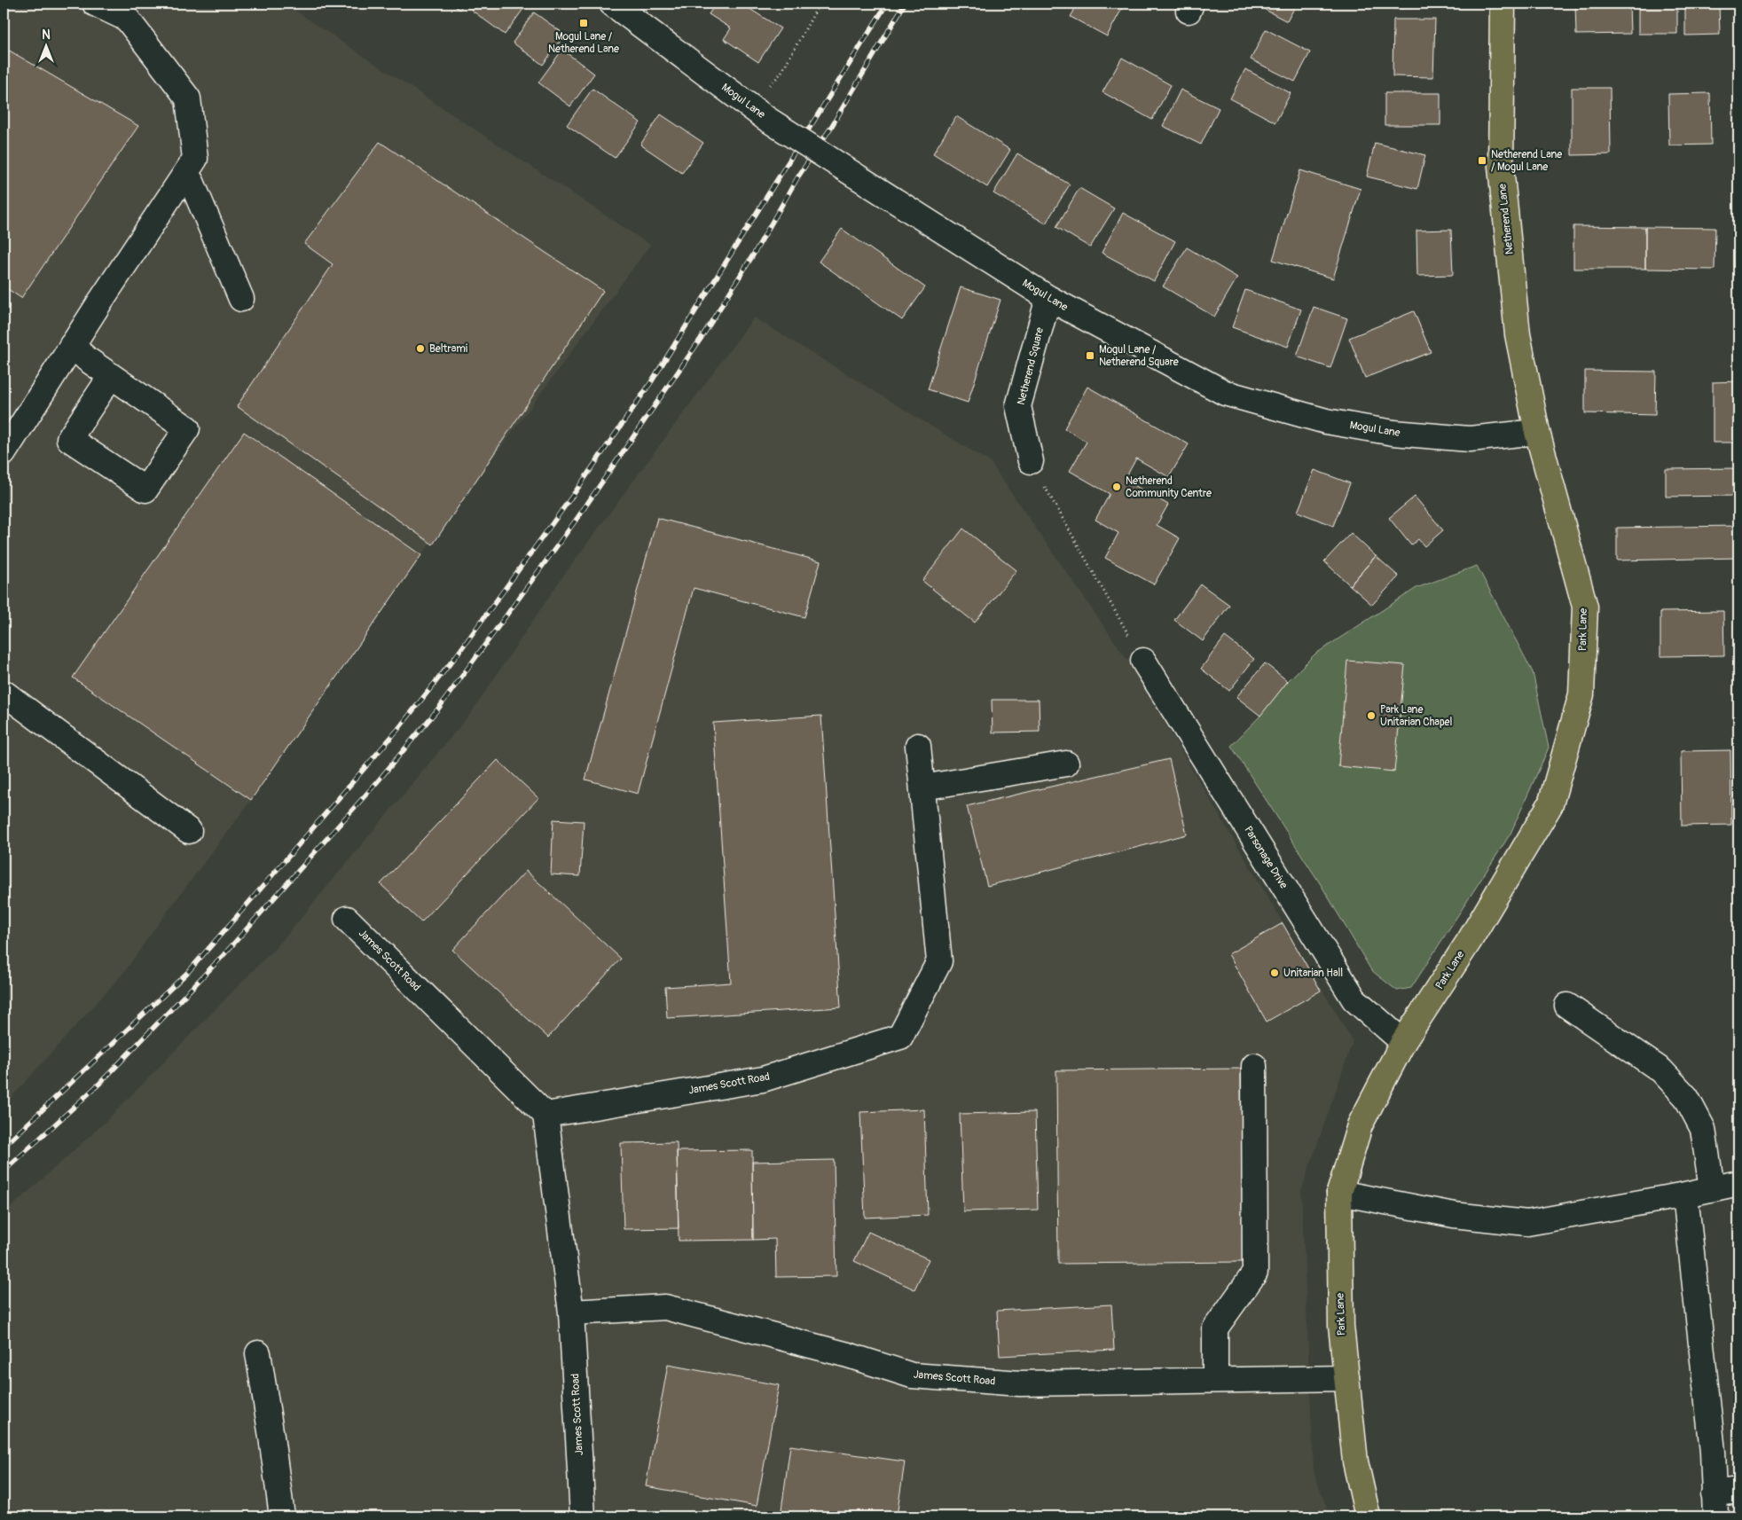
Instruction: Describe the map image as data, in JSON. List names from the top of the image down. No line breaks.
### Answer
{"streets":{"main road":["Netherend Lane","Park Lane"],"street":["Mogul Lane","Netherend Square","Parsonage Drive","James Scott Road"]},"crossings":[["Mogul Lane","Netherend Lane"],["Mogul Lane","Netherend Square"],["Mogul Lane","Park Lane"],["Netherend Lane","Park Lane"],["Park Lane","Parsonage Drive"],["Park Lane","James Scott Road"]],"places":{"transit":["Mogul Lane / Netherend Lane","Netherend Lane / Mogul Lane","Mogul Lane / Netherend Square"],"other":["Beltrami","Netherend Community Centre","Park Lane Unitarian Chapel","Unitarian Hall"]},"north":"top"}
